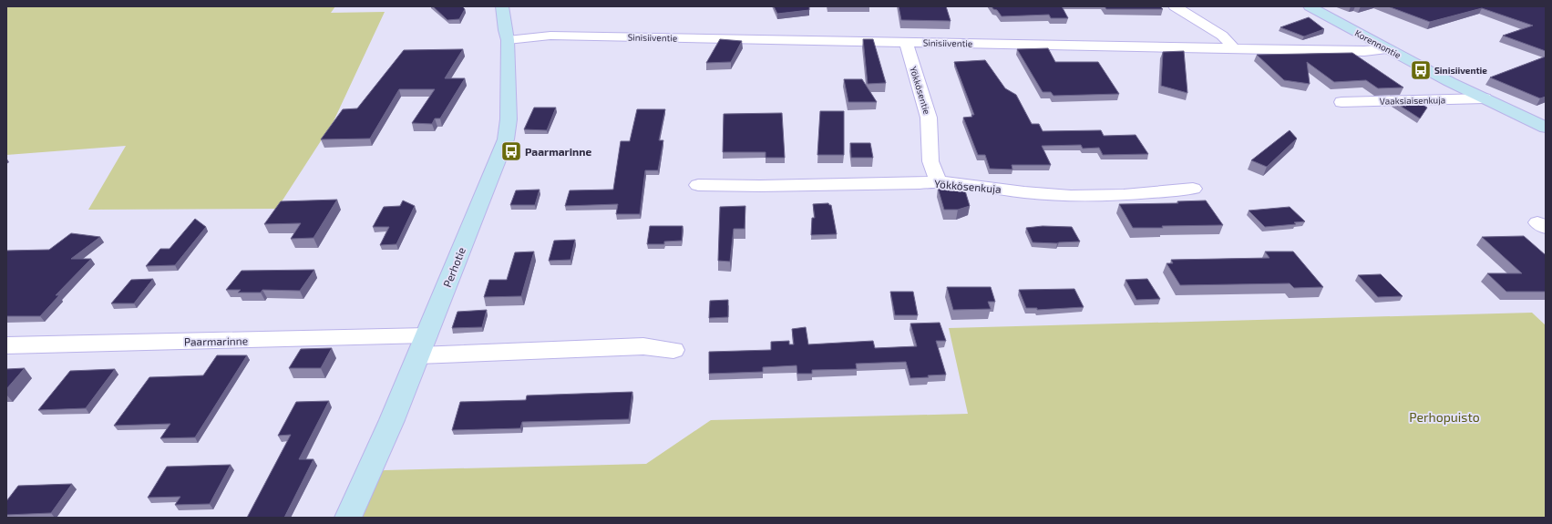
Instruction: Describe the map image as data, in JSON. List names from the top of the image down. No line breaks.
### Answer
{"streets":{"street":["Sinisiiventie","Korennontie","Yökkösentie","Vaaksiaisenkuja","Yökkösenkuja","Perhotie","Paarmarinne"]},"crossings":[["Sinisiiventie","Korennontie"],["Sinisiiventie","Yökkösentie"],["Sinisiiventie","Perhotie"],["Korennontie","Vaaksiaisenkuja"],["Yökkösentie","Yökkösenkuja"],["Perhotie","Paarmarinne"]],"parks":["Perhopuisto"],"places":{"bus stop":["Sinisiiventie","Paarmarinne"]}}
